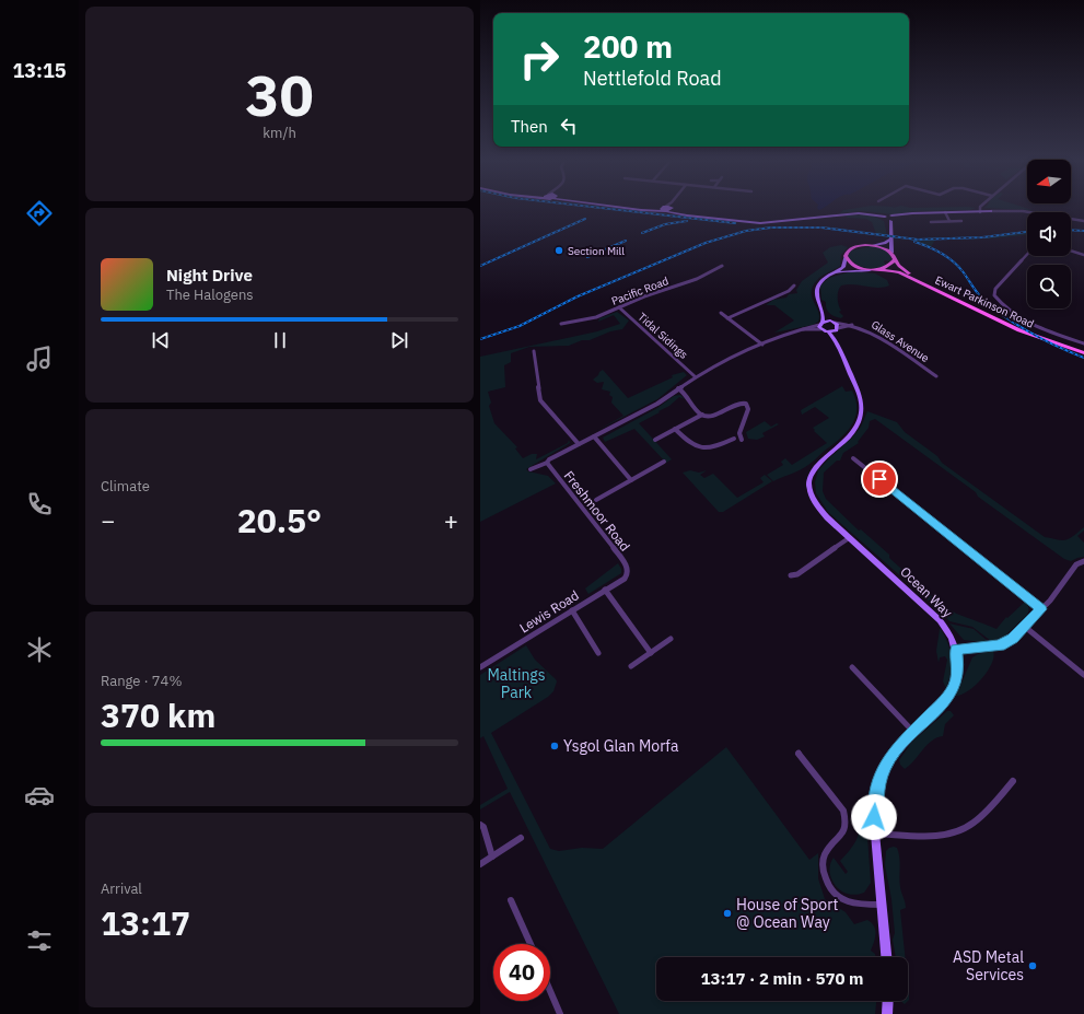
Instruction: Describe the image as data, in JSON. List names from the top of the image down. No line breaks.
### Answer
{"streets":{"main road":["Ewart Parkinson Road"],"street":["Pacific Road","Tidal Sidings","Glass Avenue","Freshmoor Road","Ocean Way","Lewis Road"]},"crossings":[["Pacific Road","Tidal Sidings"],["Glass Avenue","Ocean Way"],["Freshmoor Road","Lewis Road"]],"parks":["Maltings Park"],"places":["Section Mill","Ysgol Glan Morfa","House of Sport @ Ocean Way","ASD Metal Services"],"north":"left","page":{"tabs":"13:15","tile":[["30","km/h"],"Climate",["Range · 74%","370 km"],["Arrival","13:17"]],"turn":["200 m","Nettlefold Road"],"then":"Then","song":["Night Drive","The Halogens"],"heat":["−","20.5°","+"],"limit":"40","trip":"13:17 · 2 min · 570 m"}}
